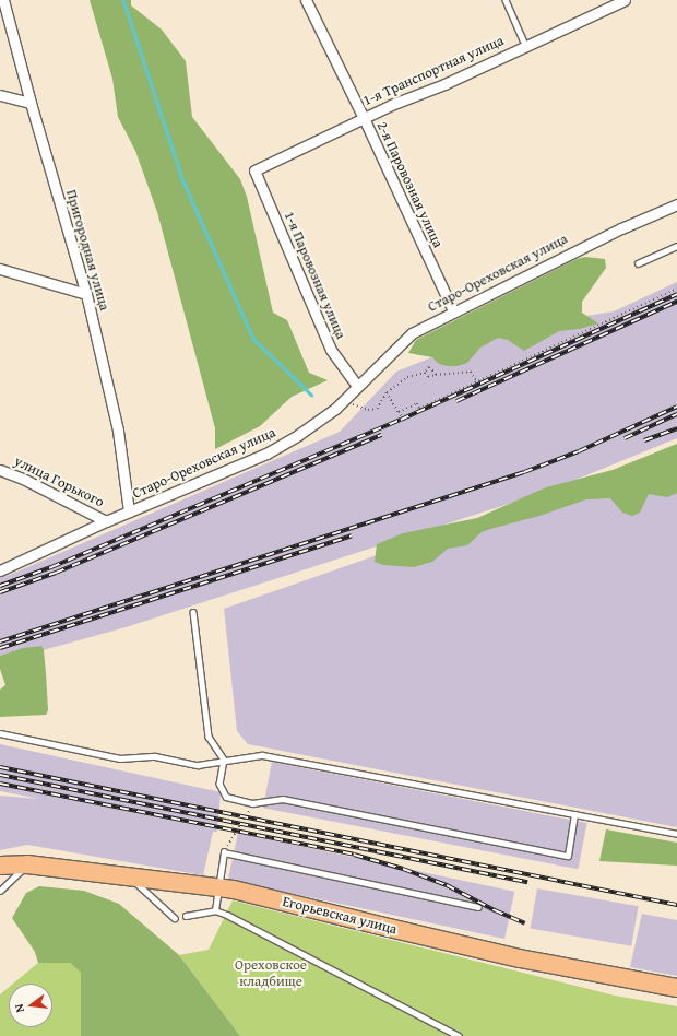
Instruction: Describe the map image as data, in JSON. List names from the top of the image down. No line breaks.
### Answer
{"streets":{"highway":["Егорьевская улица"],"street":["1-я Транспортная улица","2-я Паровозная улица","Пригородная улица","Старо-Ореховская улица","1-я Паровозная улица","улица Горького"]},"crossings":[["1-я Транспортная улица","2-я Паровозная улица"],["1-я Транспортная улица","1-я Паровозная улица"],["2-я Паровозная улица","Старо-Ореховская улица"],["Пригородная улица","Старо-Ореховская улица"],["Старо-Ореховская улица","1-я Паровозная улица"],["Старо-Ореховская улица","улица Горького"]],"parks":["Ореховское кладбище"],"north":"left"}
